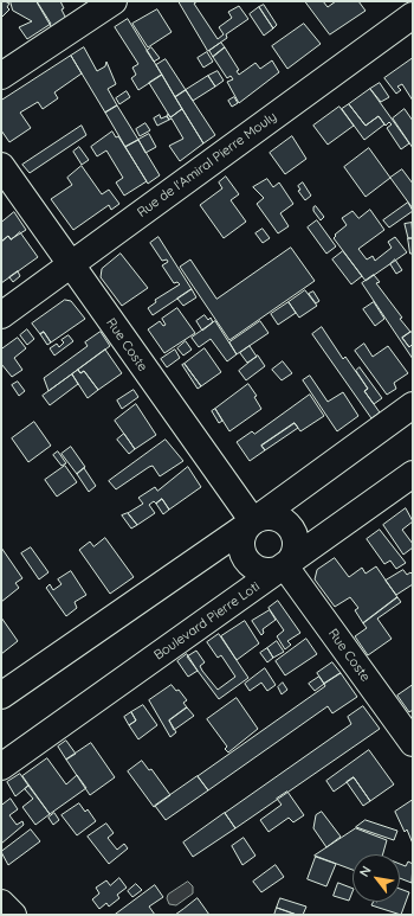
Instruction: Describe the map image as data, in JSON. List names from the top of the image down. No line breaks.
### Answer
{"streets":{"street":["Rue de l'Amiral Pierre Mouly","Rue Coste","Boulevard Pierre Loti"]},"crossings":[["Rue de l'Amiral Pierre Mouly","Rue Coste"],["Rue Coste","Boulevard Pierre Loti"]],"north":"top left"}
